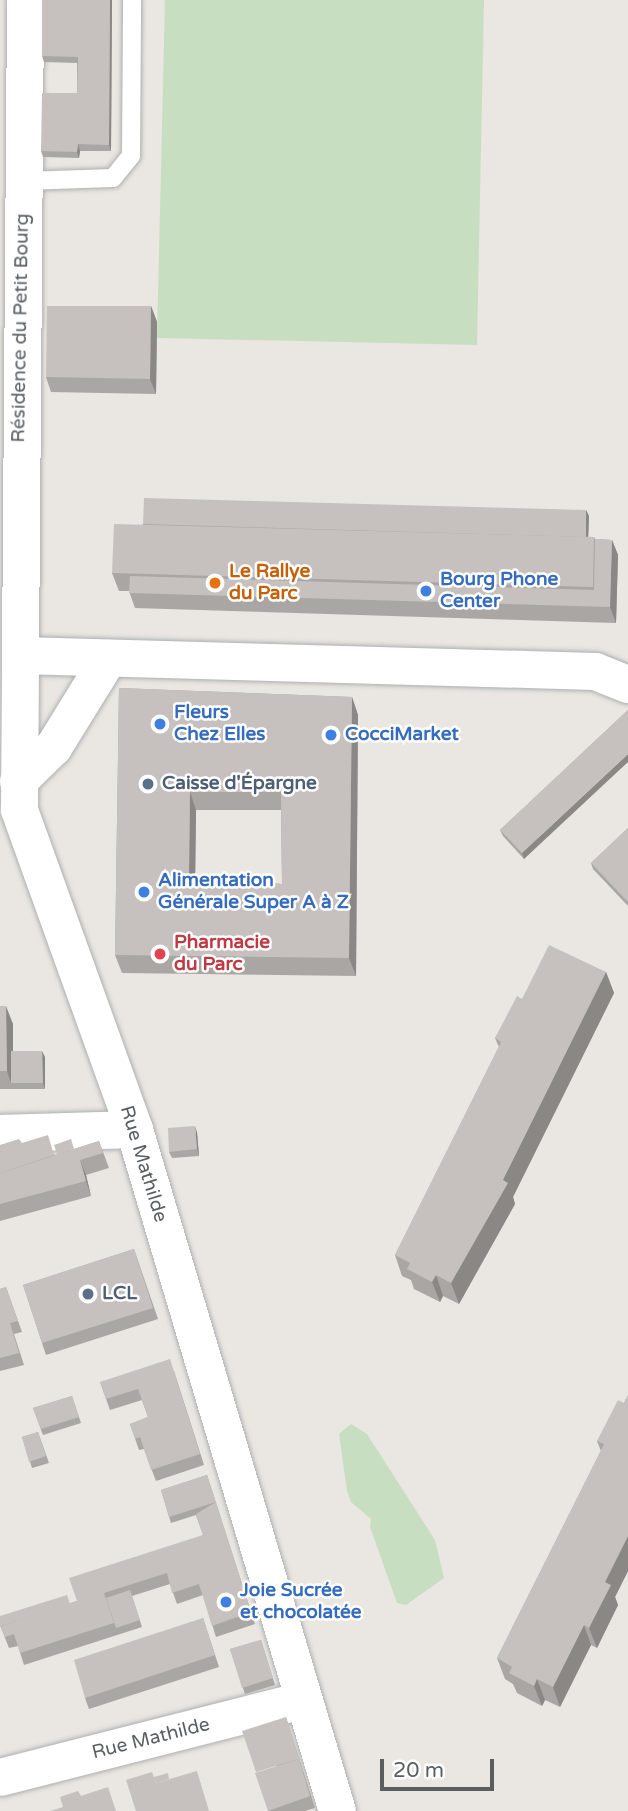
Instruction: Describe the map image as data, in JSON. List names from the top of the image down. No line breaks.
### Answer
{"streets":{"street":["Résidence du Petit Bourg","Rue Mathilde"]},"crossings":[["Résidence du Petit Bourg","Rue Mathilde"]],"places":["Le Rallye du Parc","Bourg Phone Center","Fleurs Chez Elles","CocciMarket","Caisse d'Épargne","Alimentation Générale Super A à Z","Pharmacie du Parc","LCL","Joie Sucrée et chocolatée"],"scale_bar":"20 m"}
